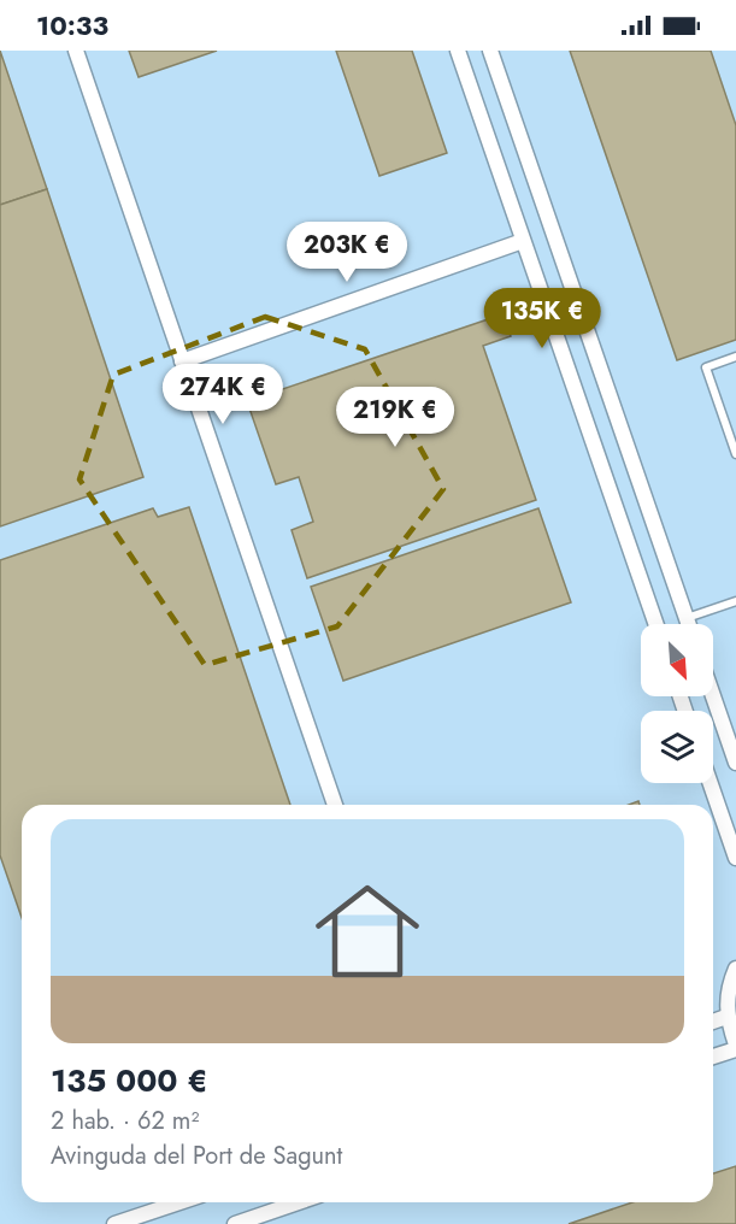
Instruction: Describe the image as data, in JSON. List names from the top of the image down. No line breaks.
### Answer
{"north":"bottom right","page":{"status":"10:33","price":["203K €","135K €","274K €","219K €"],"list":[{"name":"135 000 €","note":"2 hab. · 62 m² · Avinguda del Port de Sagunt"}]}}
